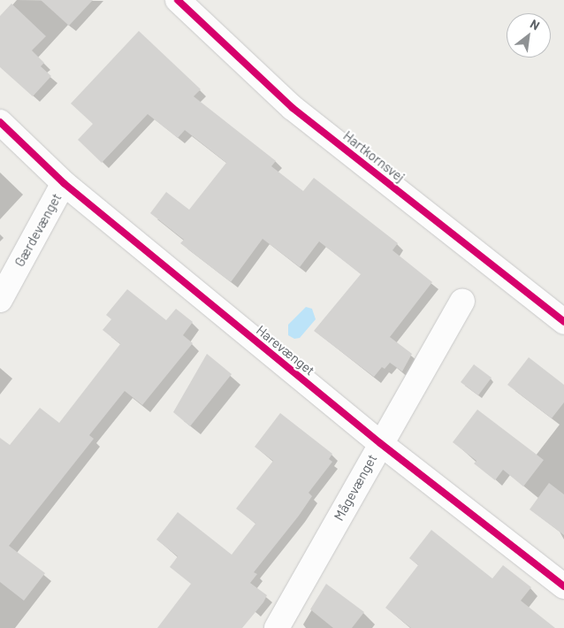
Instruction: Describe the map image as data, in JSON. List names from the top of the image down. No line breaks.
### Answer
{"streets":{"street":["Hartkornsvej","Gærdevænget","Harevænget","Mågevænget"]},"crossings":[["Gærdevænget","Harevænget"],["Harevænget","Mågevænget"]],"north":"top right"}
